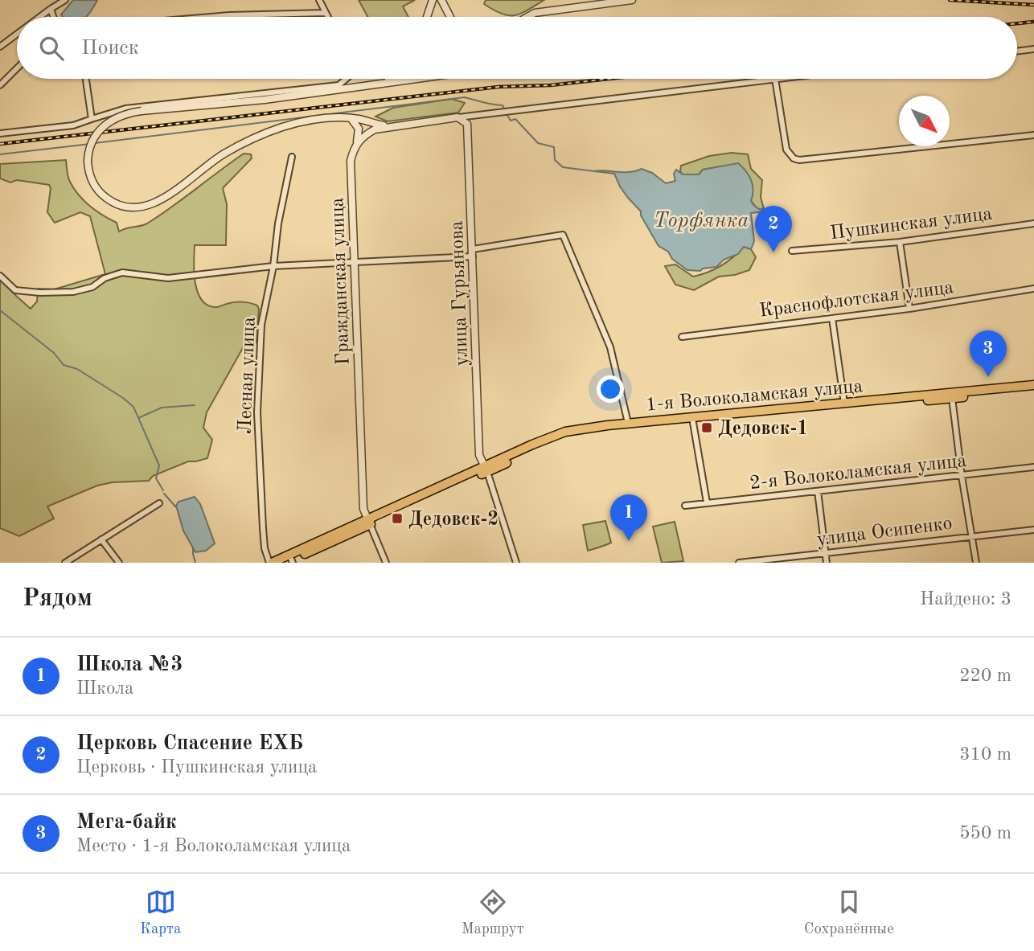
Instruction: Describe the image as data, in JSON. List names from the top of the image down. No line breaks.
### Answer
{"streets":{"main road":["1-я Волоколамская улица"],"street":["Пушкинская улица","Гражданская улица","улица Гурьянова","Краснофлотская улица","Лесная улица","2-я Волоколамская улица","улица Осипенко"]},"crossings":[["улица Гурьянова","1-я Волоколамская улица"]],"water":["Торфянка"],"places":{"transit":["Дедовск-1","Дедовск-2"]},"north":"bottom right","page":{"search":"Поиск","pins":["2","3","1"],"heading":["Рядом","Найдено: 3"],"list":[{"mark":"1","name":"Школа №3","note":"Школа","value":"220 m"},{"mark":"2","name":"Церковь Спасение ЕХБ","note":"Церковь · Пушкинская улица","value":"310 m"},{"mark":"3","name":"Мега-байк","note":"Место · 1-я Волоколамская улица","value":"550 m"}],"nav":["Карта","Маршрут","Сохранённые"]}}
